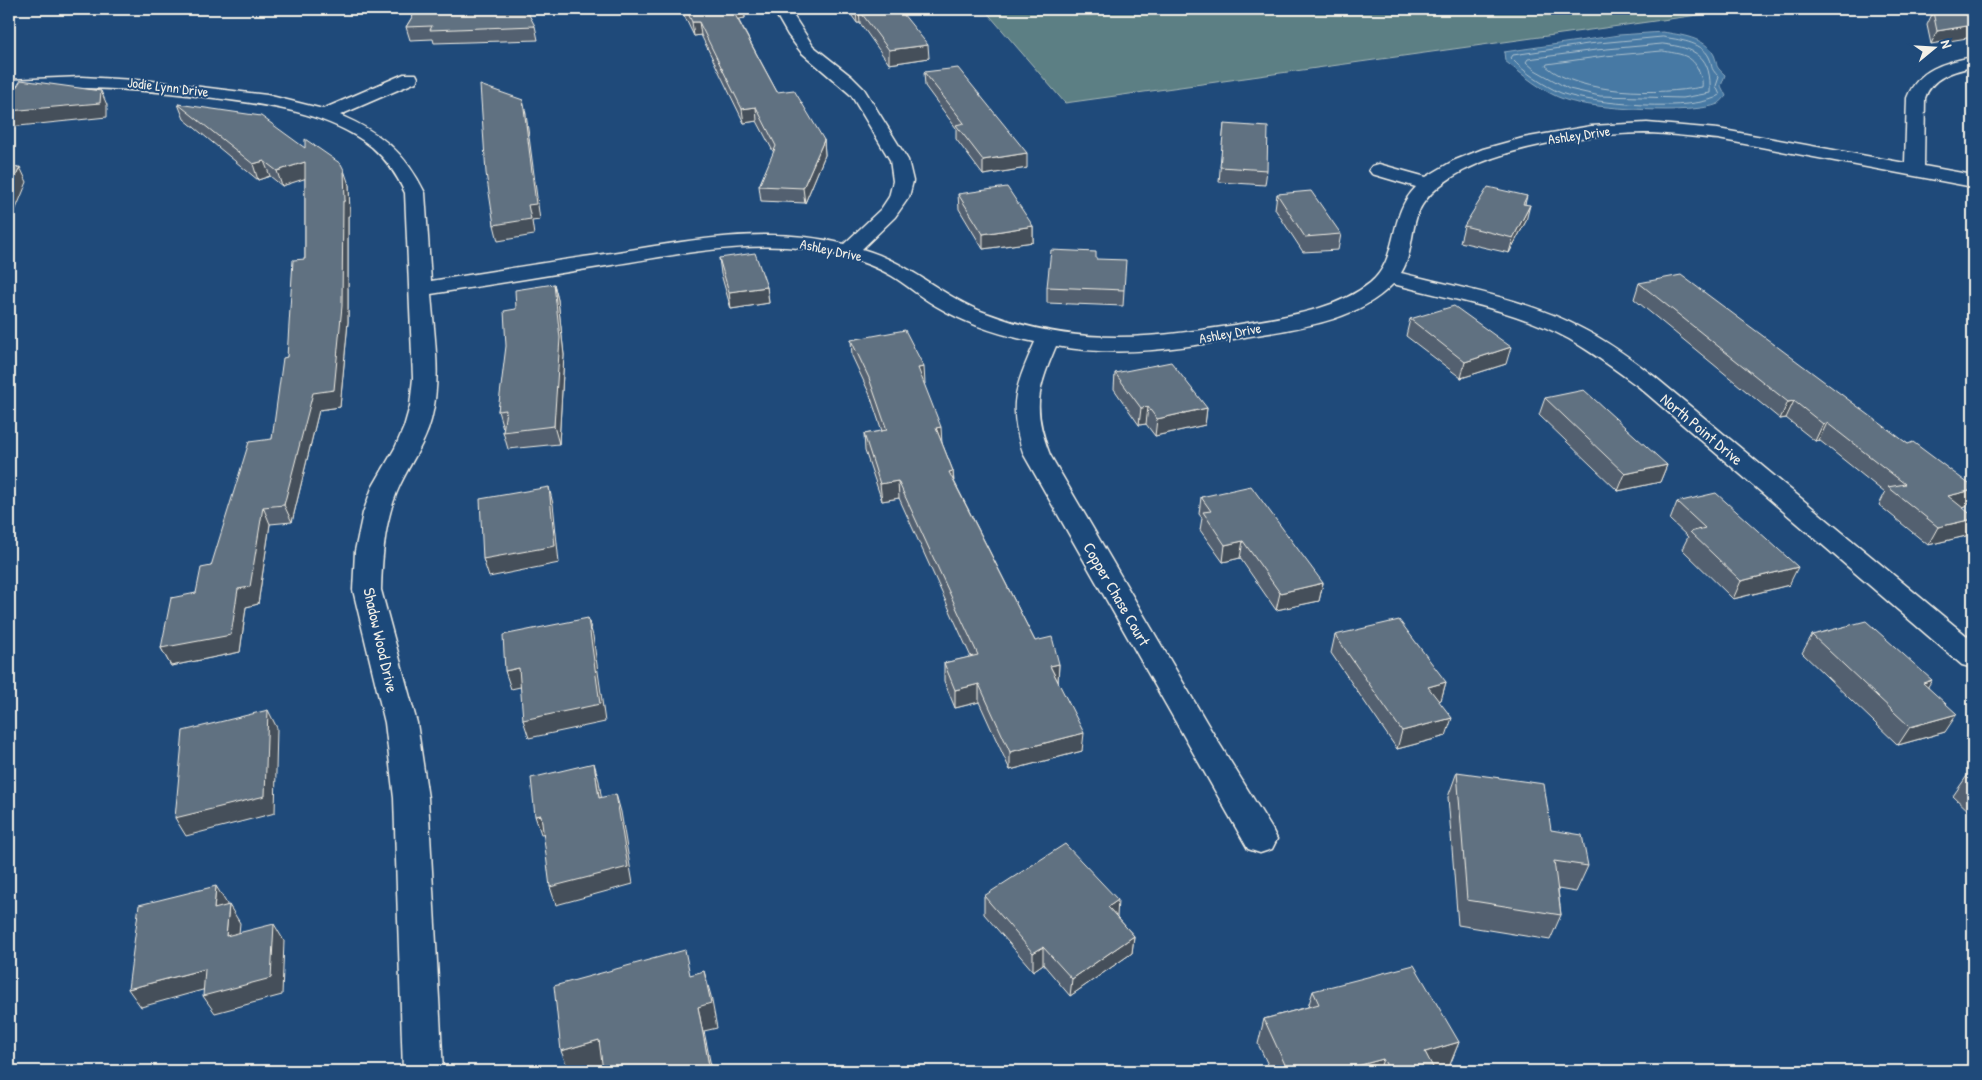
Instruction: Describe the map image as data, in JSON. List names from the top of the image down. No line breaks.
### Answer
{"streets":{"street":["Jodie Lynn Drive","Ashley Drive","North Point Drive","Copper Chase Court","Shadow Wood Drive"]},"crossings":[["Jodie Lynn Drive","Shadow Wood Drive"],["Ashley Drive","North Point Drive"],["Ashley Drive","Copper Chase Court"],["Ashley Drive","Shadow Wood Drive"]],"north":"right"}
